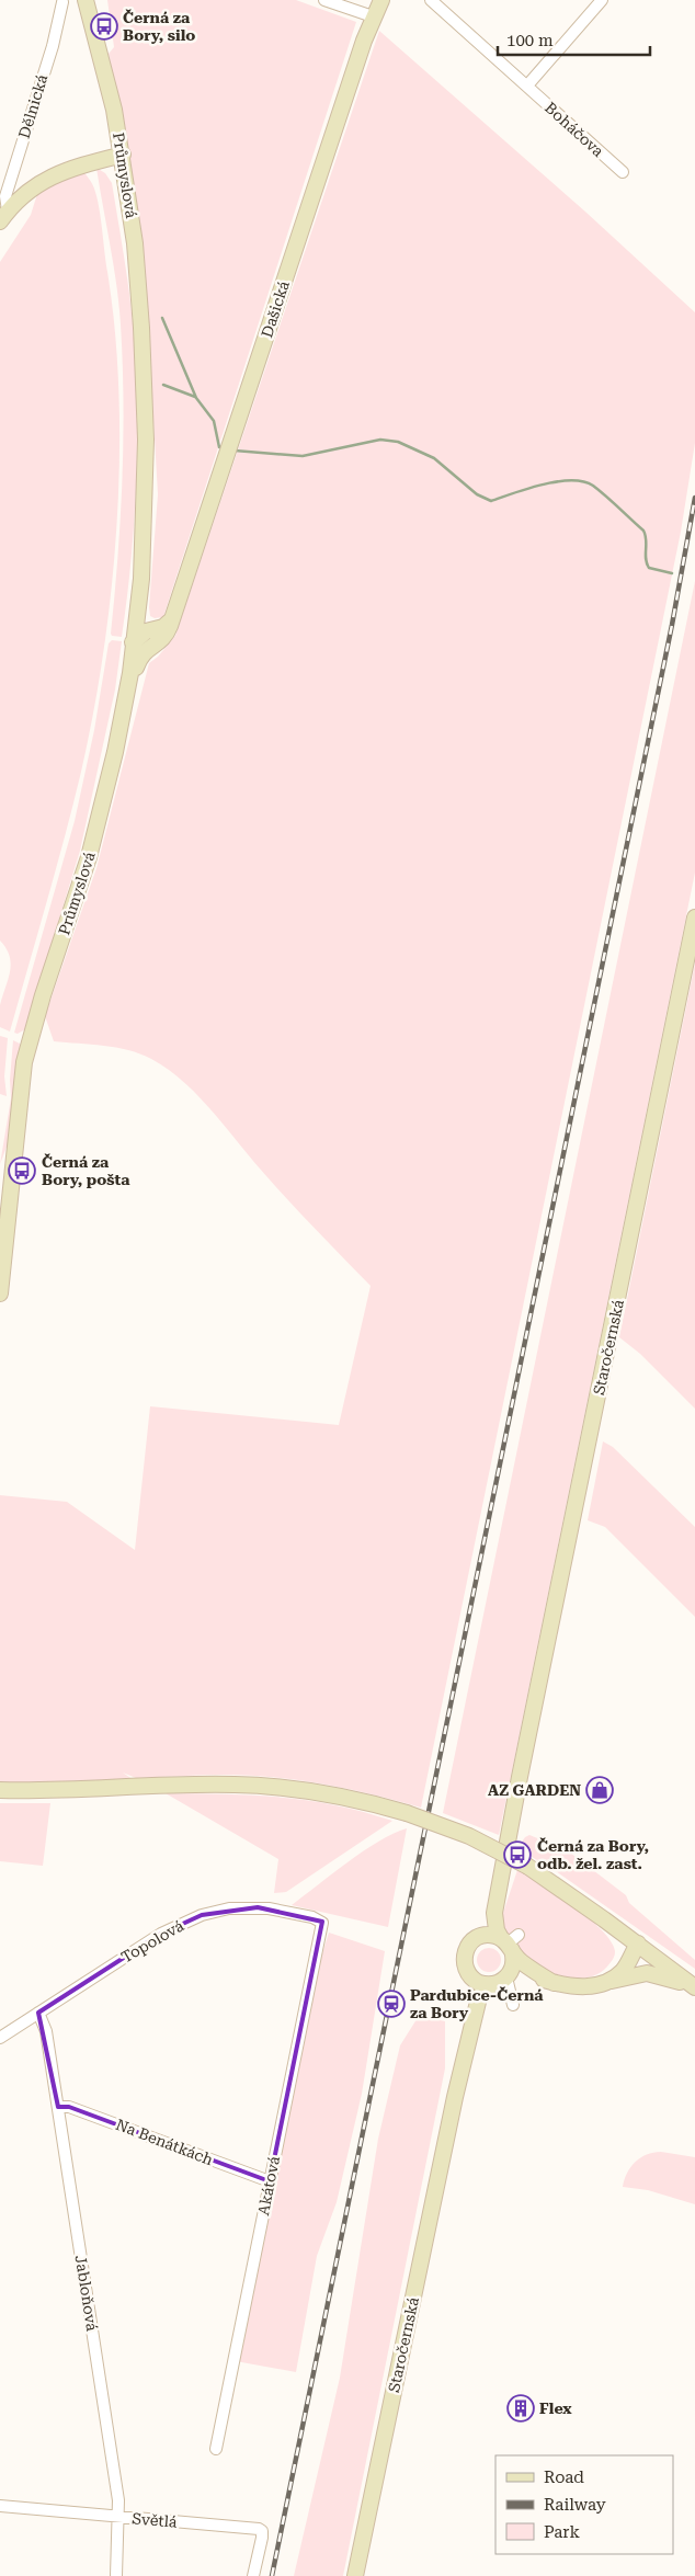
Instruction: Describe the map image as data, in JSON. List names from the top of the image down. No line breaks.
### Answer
{"streets":{"main road":["Dělnická","Průmyslová","Dašická","Staročernská"],"street":["Boháčova","Topolová","Na Benátkách","Akátová","Jabloňová","Světlá"]},"crossings":[["Dělnická","Průmyslová"],["Průmyslová","Dašická"],["Topolová","Akátová"],["Topolová","Jabloňová"],["Na Benátkách","Akátová"],["Na Benátkách","Jabloňová"],["Jabloňová","Světlá"]],"places":{"bus stop":["Černá za Bory, silo","Černá za Bory, pošta","Černá za Bory, odb. žel. zast."],"shop":["AZ GARDEN"],"station":["Pardubice-Černá za Bory"],"building":["Flex"]},"legend":["Road","Railway","Park"],"scale_bar":"100 m"}
